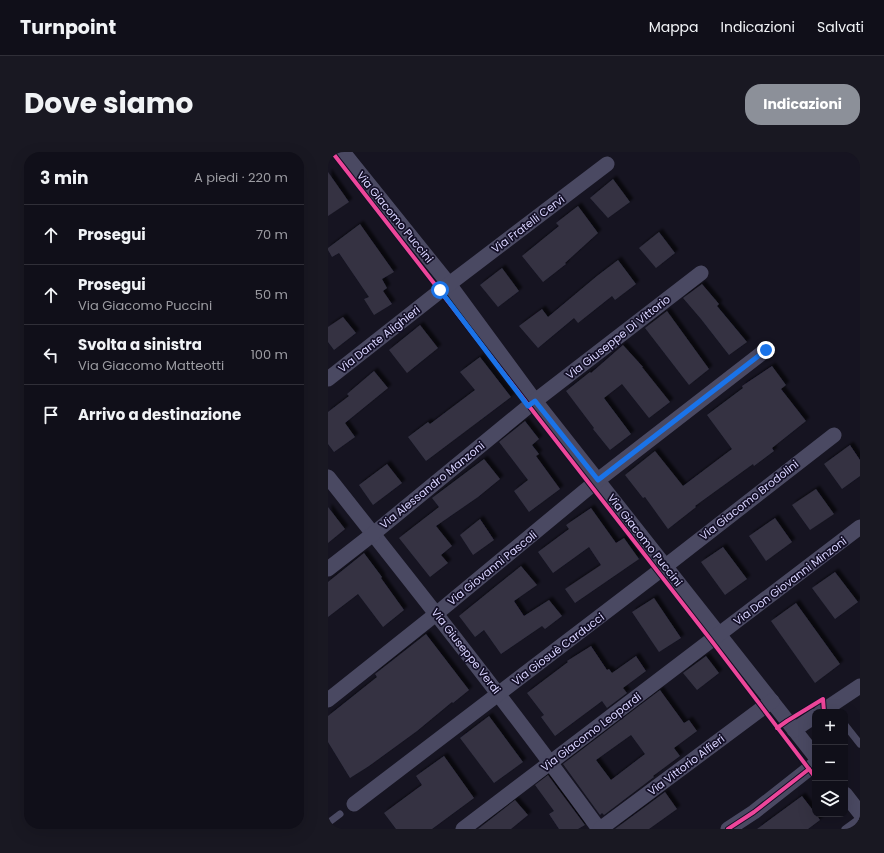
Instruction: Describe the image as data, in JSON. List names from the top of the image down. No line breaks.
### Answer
{"streets":{"street":["Via Giacomo Puccini","Via Fratelli Cervi","Via Giuseppe Di Vittorio","Via Dante Alighieri","Via Alessandro Manzoni","Via Giacomo Brodolini","Via Giovanni Pascoli","Via Don Giovanni Minzoni","Via Giosuè Carducci","Via Giuseppe Verdi","Via Giacomo Leopardi","Via Vittorio Alfieri"]},"crossings":[["Via Giacomo Puccini","Via Fratelli Cervi"],["Via Giacomo Puccini","Via Giuseppe Di Vittorio"],["Via Giacomo Puccini","Via Dante Alighieri"],["Via Giacomo Puccini","Via Alessandro Manzoni"],["Via Giacomo Puccini","Via Giacomo Brodolini"],["Via Giacomo Puccini","Via Giovanni Pascoli"],["Via Giacomo Puccini","Via Don Giovanni Minzoni"],["Via Giacomo Puccini","Via Giosuè Carducci"],["Via Giacomo Puccini","Via Giacomo Leopardi"],["Via Giacomo Puccini","Via Vittorio Alfieri"],["Via Fratelli Cervi","Via Dante Alighieri"],["Via Giuseppe Di Vittorio","Via Alessandro Manzoni"],["Via Alessandro Manzoni","Via Giuseppe Verdi"],["Via Giacomo Brodolini","Via Giosuè Carducci"],["Via Giovanni Pascoli","Via Giuseppe Verdi"],["Via Don Giovanni Minzoni","Via Giacomo Leopardi"],["Via Giosuè Carducci","Via Giuseppe Verdi"],["Via Giuseppe Verdi","Via Giacomo Leopardi"],["Via Giuseppe Verdi","Via Vittorio Alfieri"]],"page":{"header":"Turnpoint","nav":["Mappa","Indicazioni","Salvati"],"title":"Dove siamo","buttons":"Indicazioni","heading":["3 min","A piedi · 220 m"],"list":[["Prosegui","70 m"],["Prosegui","Via Giacomo Puccini","50 m"],["Svolta a sinistra","Via Giacomo Matteotti","100 m"],"Arrivo a destinazione"],"map_buttons":["+","−"]}}
